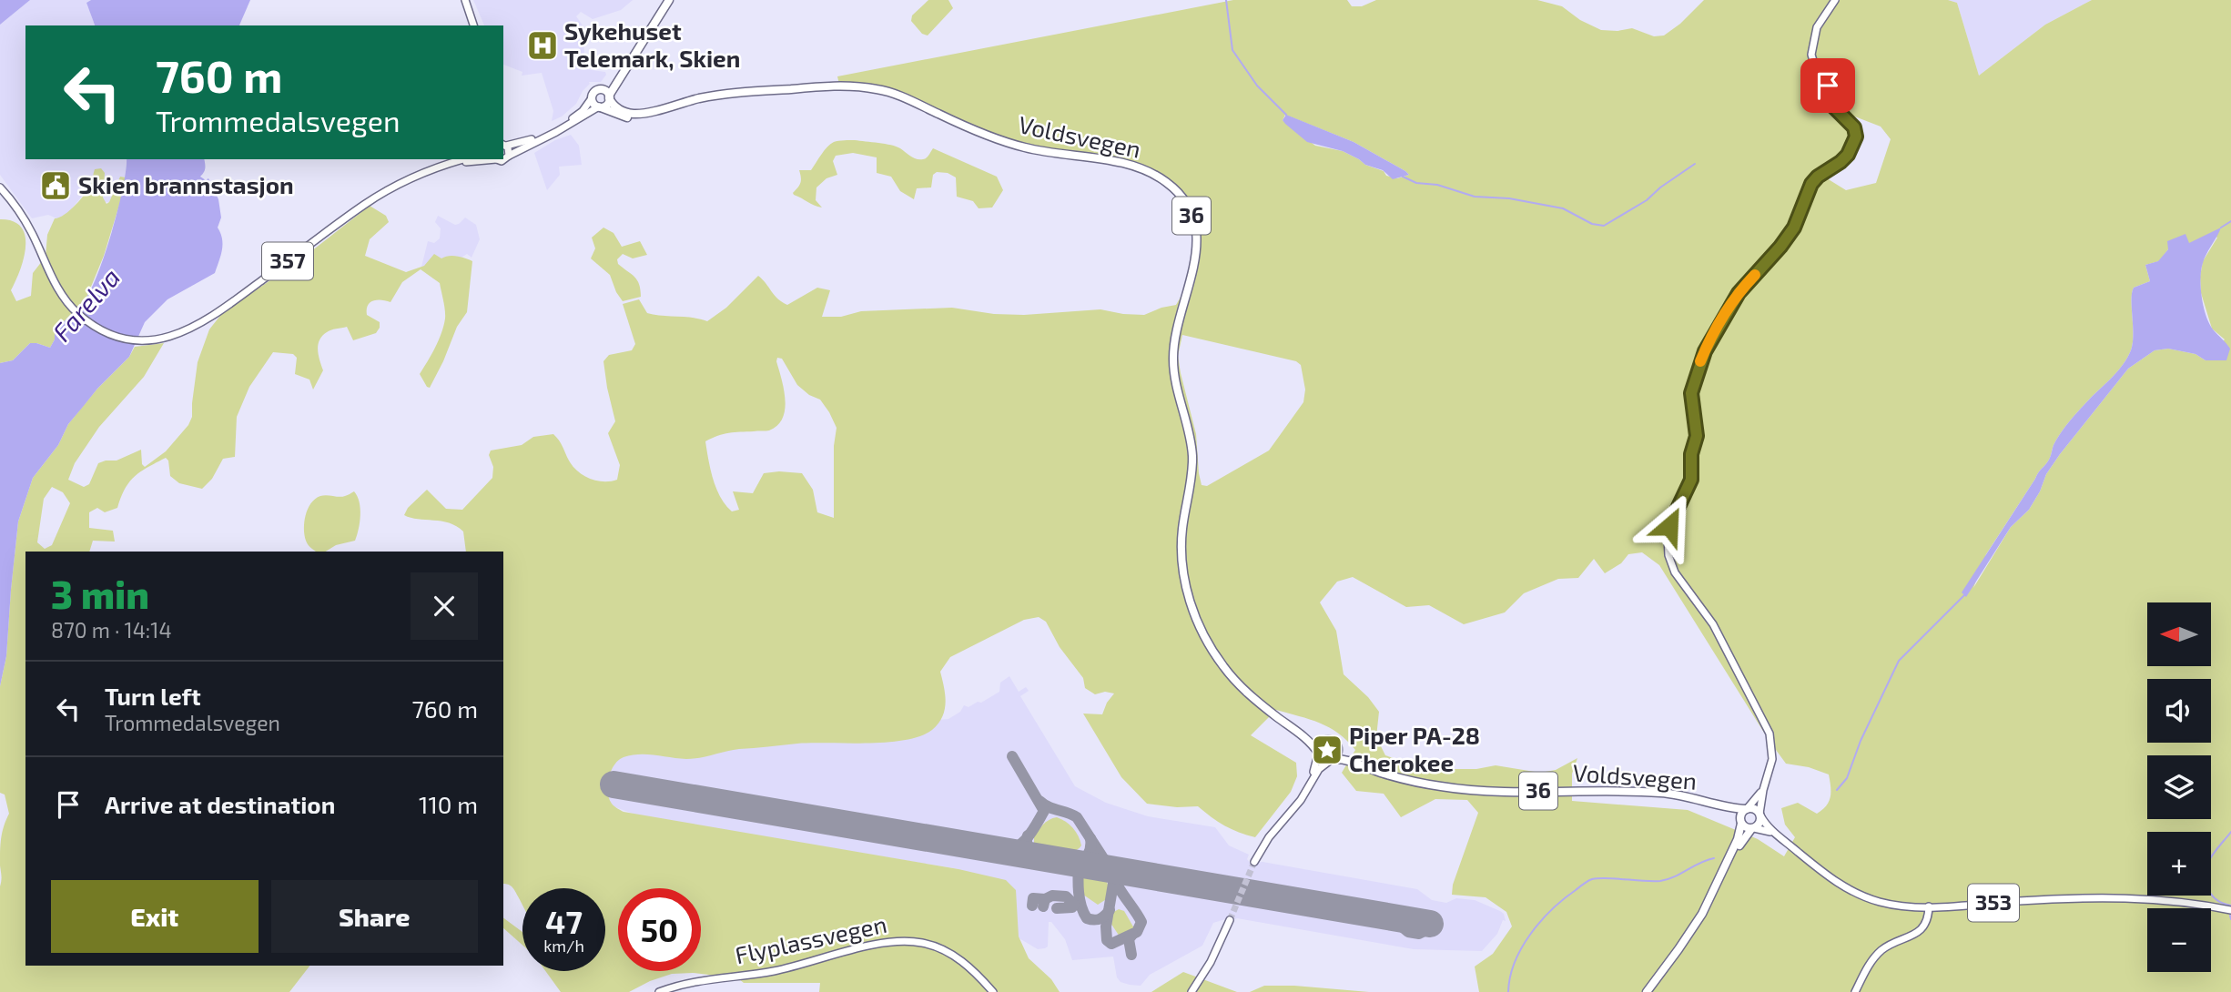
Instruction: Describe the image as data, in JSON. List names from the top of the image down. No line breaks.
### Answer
{"streets":{"highway":["Voldsvegen","36"],"main road":["357","353","Flyplassvegen"]},"crossings":[["Voldsvegen","36"],["Voldsvegen","357"],["Voldsvegen","353"],["36","357"],["36","353"]],"water":["Farelva"],"places":{"hospital":["Sykehuset Telemark, Skien"],"public building":["Skien brannstasjon"],"place":["Piper PA-28 Cherokee"]},"north":"left","page":{"turn":["760 m","Trommedalsvegen"],"heading":["3 min","870 m · 14:14"],"map_buttons":["+","−"],"list":[{"name":"Turn left","note":"Trommedalsvegen","value":"760 m"},{"name":"Arrive at destination","value":"110 m"}],"buttons":["Exit","Share"],"speed":"47 km/h","limit":"50"}}
